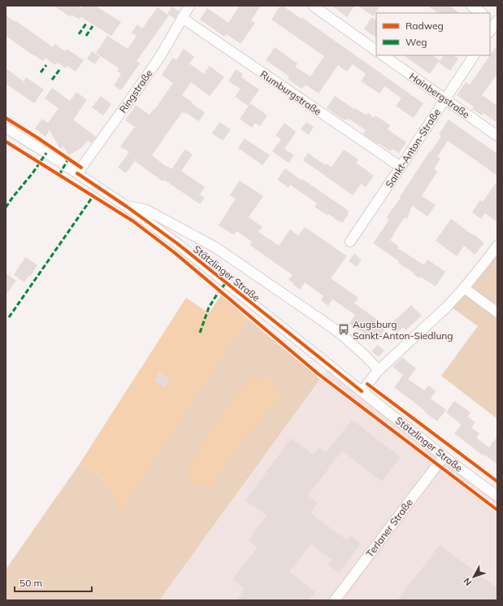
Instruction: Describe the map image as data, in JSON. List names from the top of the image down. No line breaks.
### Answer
{"streets":{"street":["Ringstraße","Rumburgstraße","Hainbergstraße","Sankt-Anton-Straße","Stätzlinger Straße","Terlaner Straße"]},"crossings":[["Ringstraße","Rumburgstraße"],["Ringstraße","Stätzlinger Straße"],["Rumburgstraße","Sankt-Anton-Straße"],["Hainbergstraße","Sankt-Anton-Straße"],["Stätzlinger Straße","Terlaner Straße"]],"places":{"bus stop":["Augsburg Sankt-Anton-Siedlung"]},"legend":["Radweg","Weg"],"scale_bar":"50 m","north":"bottom left"}
